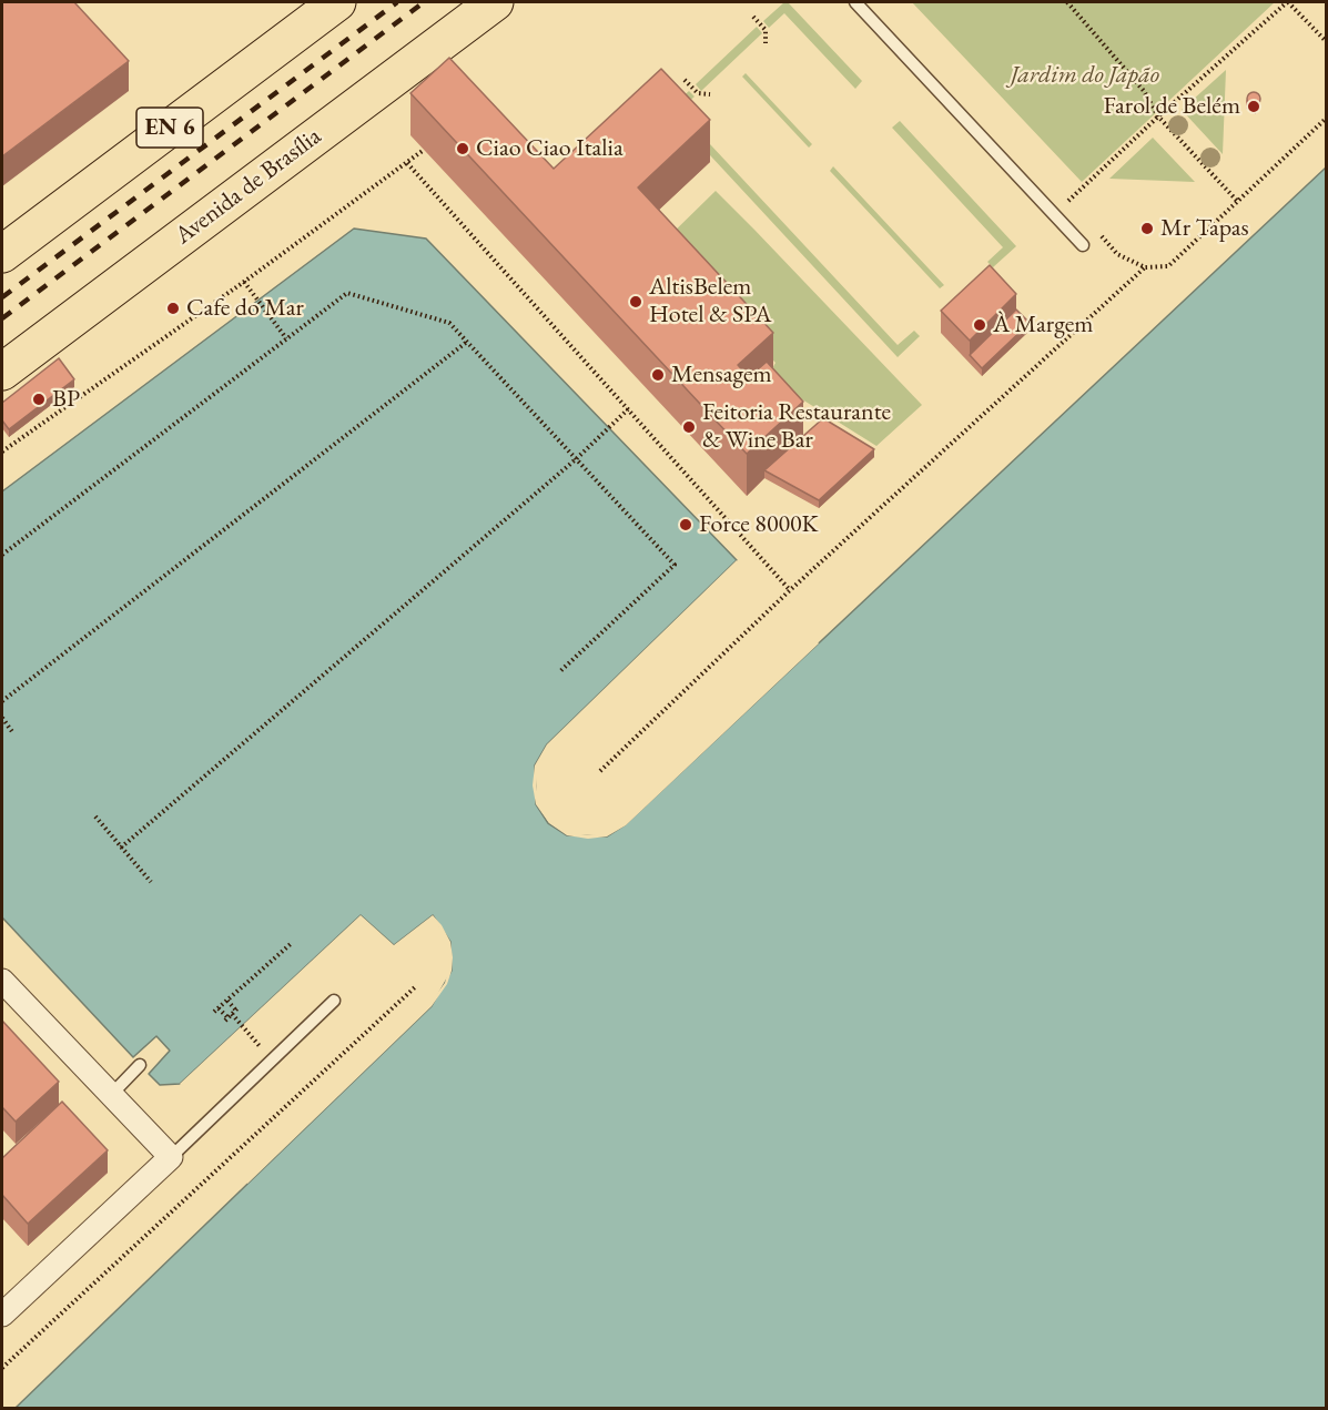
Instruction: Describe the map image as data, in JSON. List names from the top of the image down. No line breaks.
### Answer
{"streets":{"main road":["EN 6","Avenida de Brasília"]},"parks":["Jardim do Japão"],"places":["Farol de Belém","Ciao Ciao Italia","Mr Tapas","AltisBelem Hotel & SPA","Cafe do Mar","À Margem","Mensagem","BP","Feitoria Restaurante & Wine Bar","Force 8000K"]}
